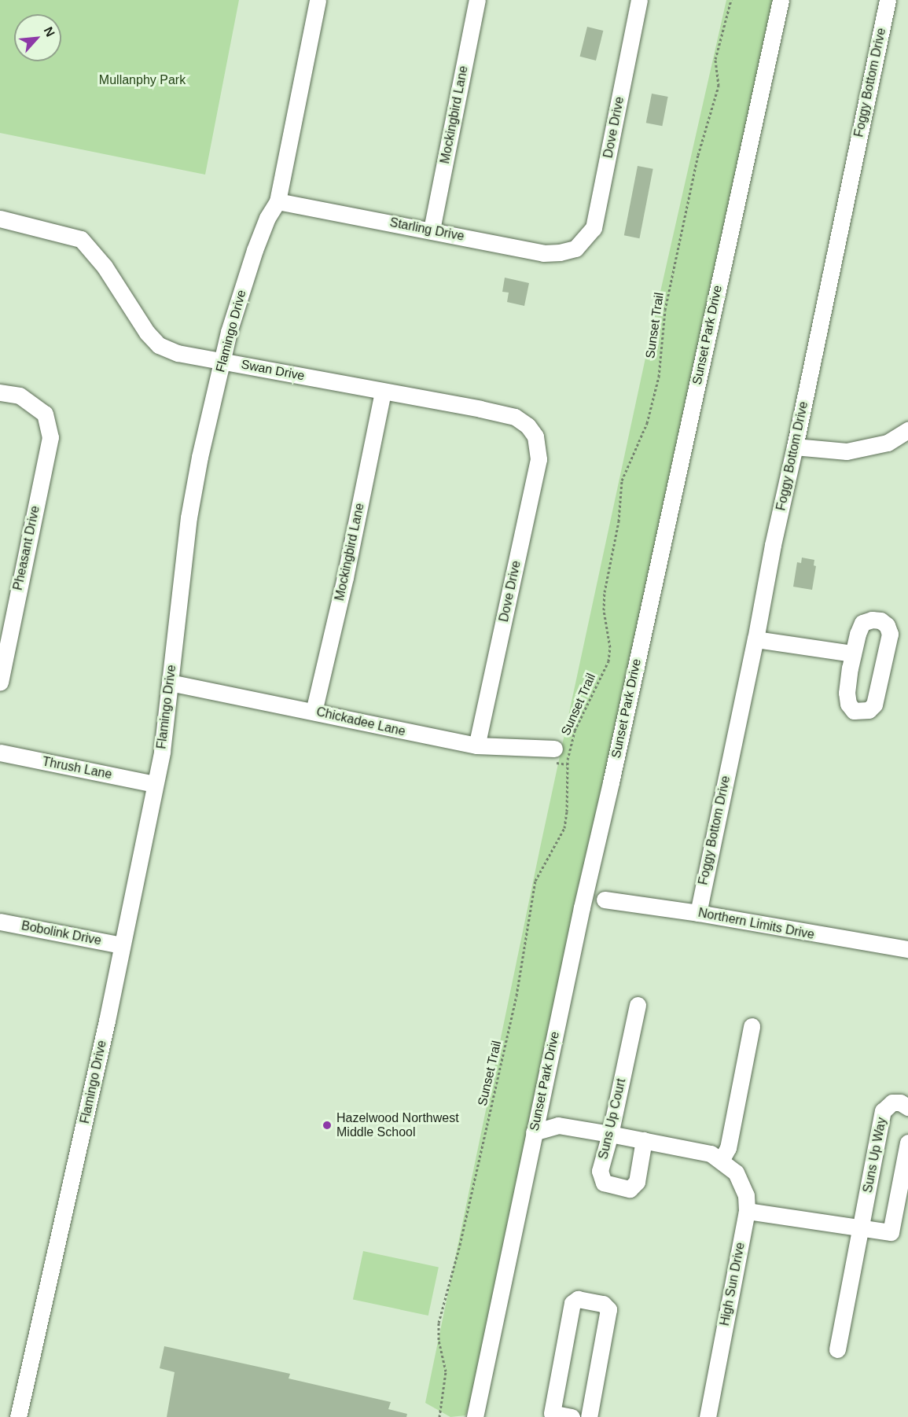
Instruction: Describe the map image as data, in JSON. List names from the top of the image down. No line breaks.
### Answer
{"streets":{"street":["Foggy Bottom Drive","Mockingbird Lane","Dove Drive","Starling Drive","Flamingo Drive","Sunset Park Drive","Swan Drive","Pheasant Drive","Chickadee Lane","Thrush Lane","Northern Limits Drive","Bobolink Drive","Suns Up Court","Suns Up Way","High Sun Drive"],"path":["Sunset Trail"]},"crossings":[["Foggy Bottom Drive","Northern Limits Drive"],["Mockingbird Lane","Starling Drive"],["Mockingbird Lane","Swan Drive"],["Mockingbird Lane","Chickadee Lane"],["Dove Drive","Starling Drive"],["Dove Drive","Swan Drive"],["Dove Drive","Chickadee Lane"],["Starling Drive","Flamingo Drive"],["Flamingo Drive","Swan Drive"],["Flamingo Drive","Chickadee Lane"],["Flamingo Drive","Thrush Lane"],["Flamingo Drive","Bobolink Drive"],["Sunset Park Drive","High Sun Drive"],["Suns Up Court","High Sun Drive"]],"parks":["Mullanphy Park"],"places":["Hazelwood Northwest Middle School"],"north":"top right"}
